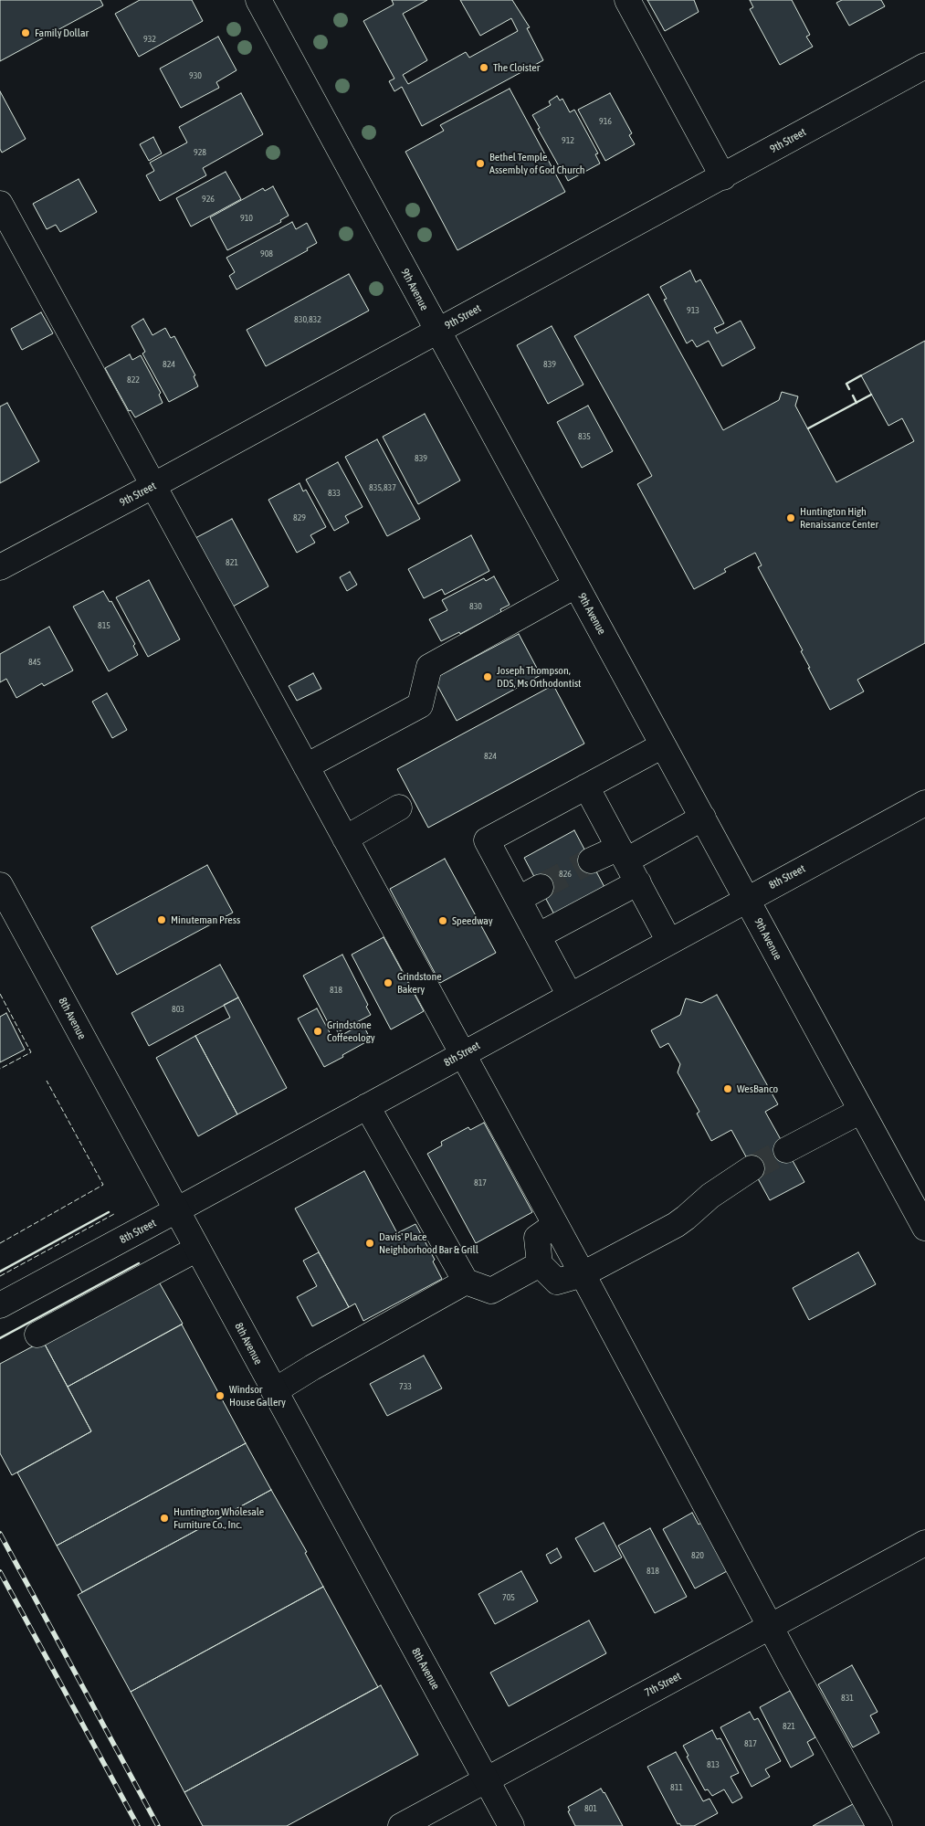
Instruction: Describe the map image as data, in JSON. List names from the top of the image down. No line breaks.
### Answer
{"streets":{"street":["9th Street","9th Avenue","8th Street","8th Avenue","7th Street"]},"crossings":[["9th Street","9th Avenue"],["9th Avenue","8th Street"],["8th Street","8th Avenue"],["8th Avenue","7th Street"]],"places":["Family Dollar","The Cloister","Bethel Temple Assembly of God Church","Huntington High Renaissance Center","Joseph Thompson, DDS, Ms Orthodontist","Minuteman Press","Speedway","Grindstone Bakery","Grindstone Coffeeology","WesBanco","Davis' Place Neighborhood Bar & Grill","Windsor House Gallery","Huntington Wholesale Furniture Co., Inc."],"house_numbers":["932","930","916","912","928","926","910","908","913","830,832","824","839","822","835","839","835,837","833","829","821","830","815","845","824","826","818","803","817","733","820","818","705","831","821","817","813","811","801"]}
